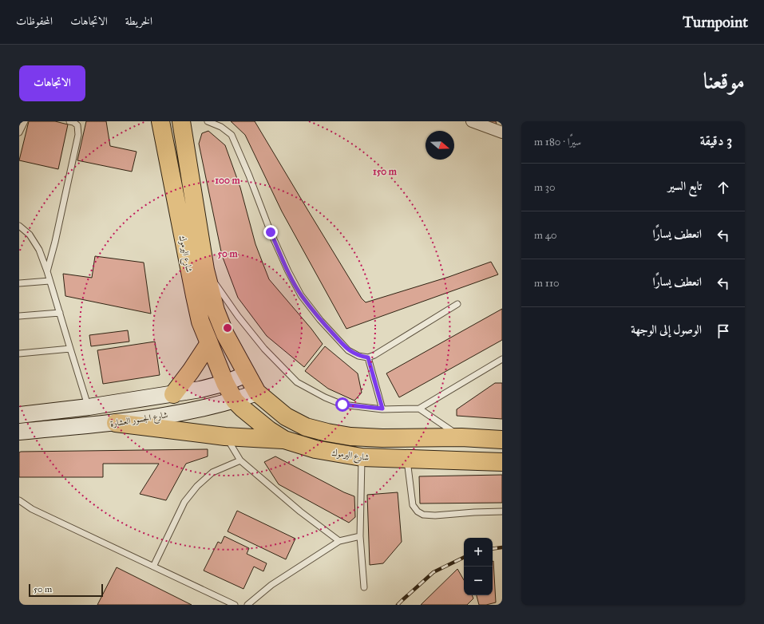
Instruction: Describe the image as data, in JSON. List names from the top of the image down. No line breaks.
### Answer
{"streets":{"highway":["شارع اليرموك"],"main road":["شارع الجسور العشارة"]},"crossings":[["شارع اليرموك","شارع الجسور العشارة"]],"scale_bar":"50 m","north":"right","page":{"header":"Turnpoint","nav":["الخريطة","الاتجاهات","المحفوظات"],"title":"موقعنا","buttons":"الاتجاهات","heading":["3 دقيقة","سيرًا · 180 m"],"list":[["تابع السير","30 m"],["انعطف يسارًا","40 m"],["انعطف يسارًا","110 m"],"الوصول إلى الوجهة"],"map_buttons":["+","−"],"scale":"50 m"},"rings":["150 m","100 m","50 m"]}
